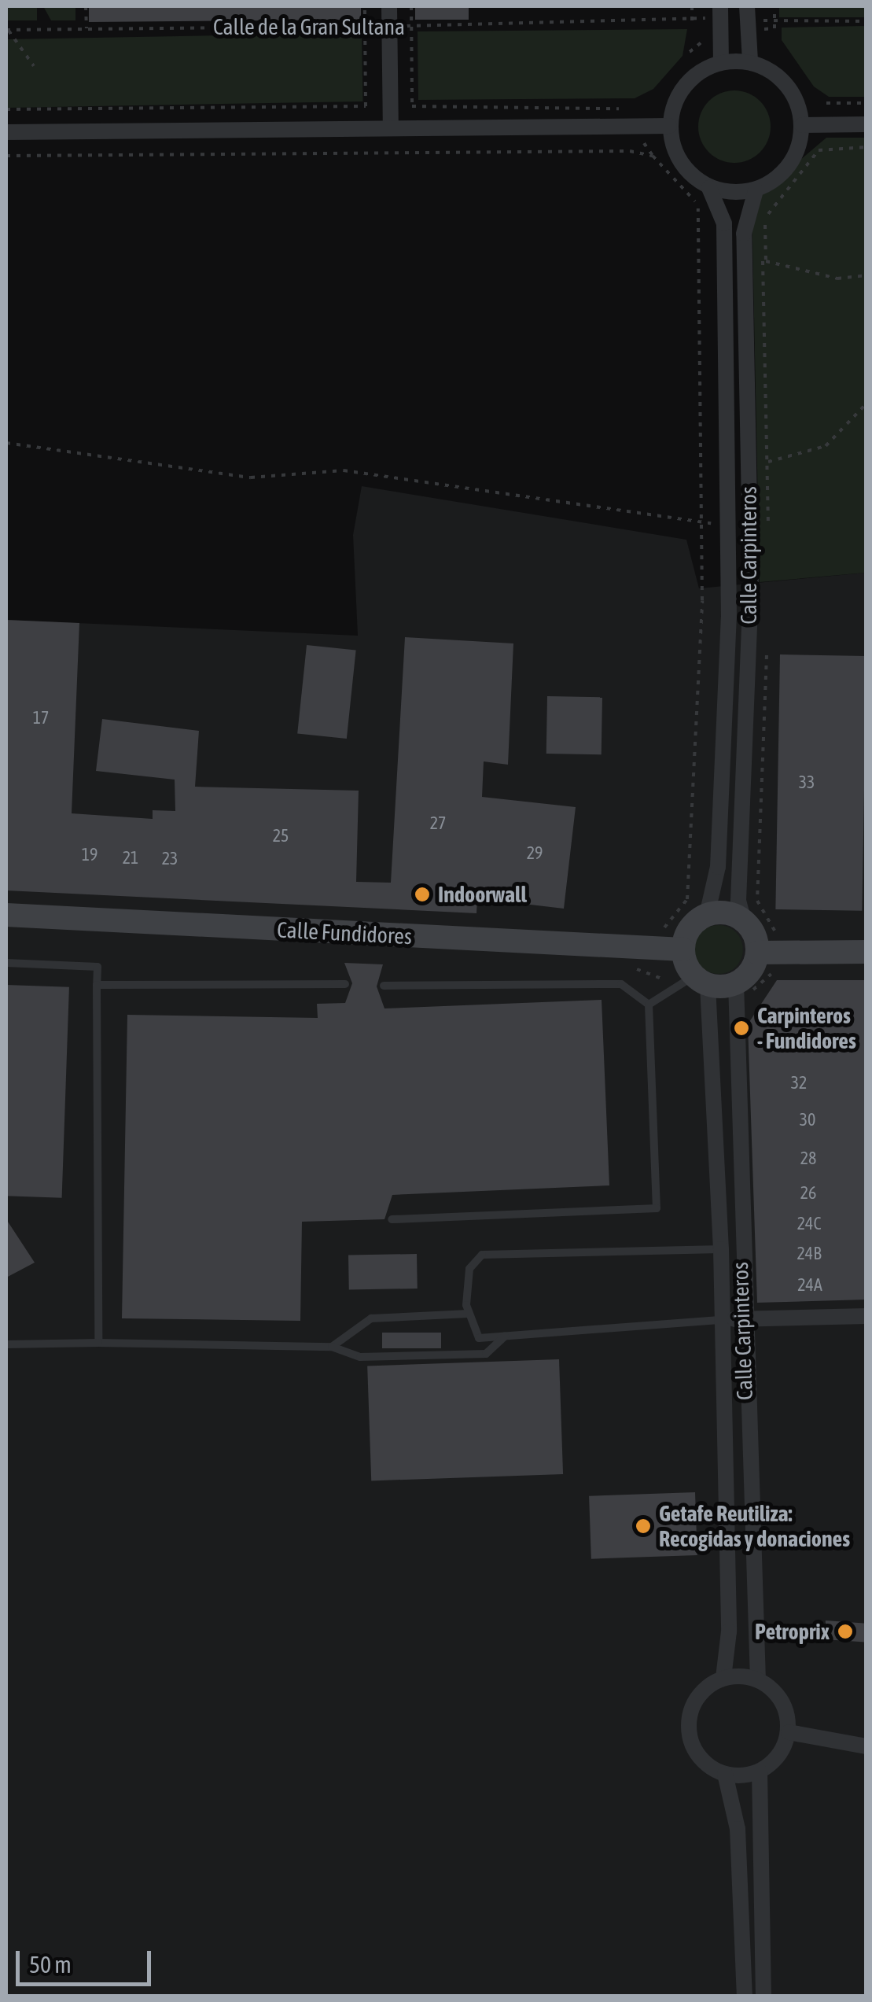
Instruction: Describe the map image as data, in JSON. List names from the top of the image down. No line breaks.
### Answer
{"streets":{"street":["Calle Carpinteros","Calle Fundidores"],"path":["Calle de la Gran Sultana"]},"crossings":[["Calle Carpinteros","Calle Fundidores"]],"places":["Indoorwall","Carpinteros - Fundidores","Getafe Reutiliza: Recogidas y donaciones","Petroprix"],"house_numbers":["17","33","27","25","29","19","21","23","32","30","28","26","24C","24B","24A"],"scale_bar":"50 m"}
